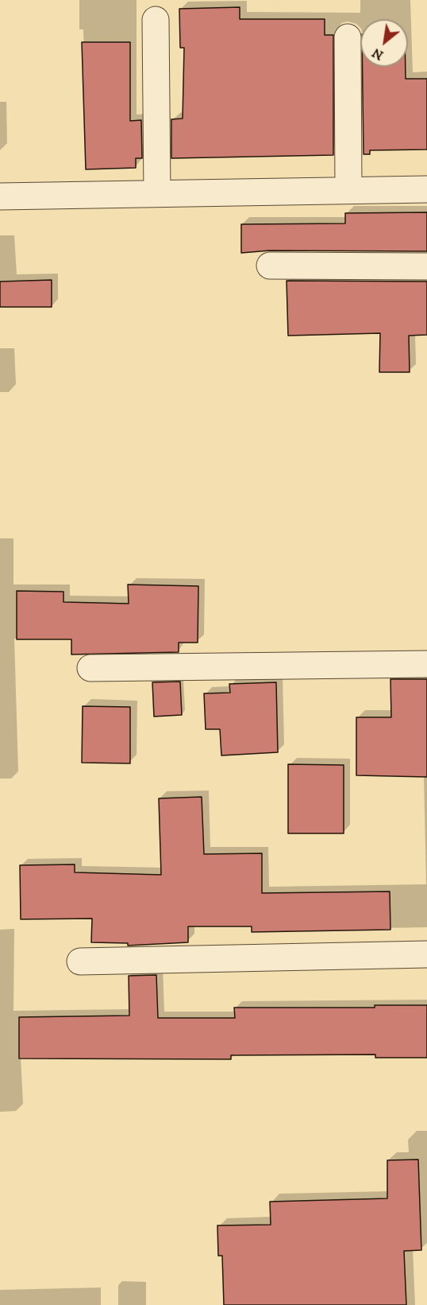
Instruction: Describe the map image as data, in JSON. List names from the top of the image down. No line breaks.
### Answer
{"north":"bottom left"}
